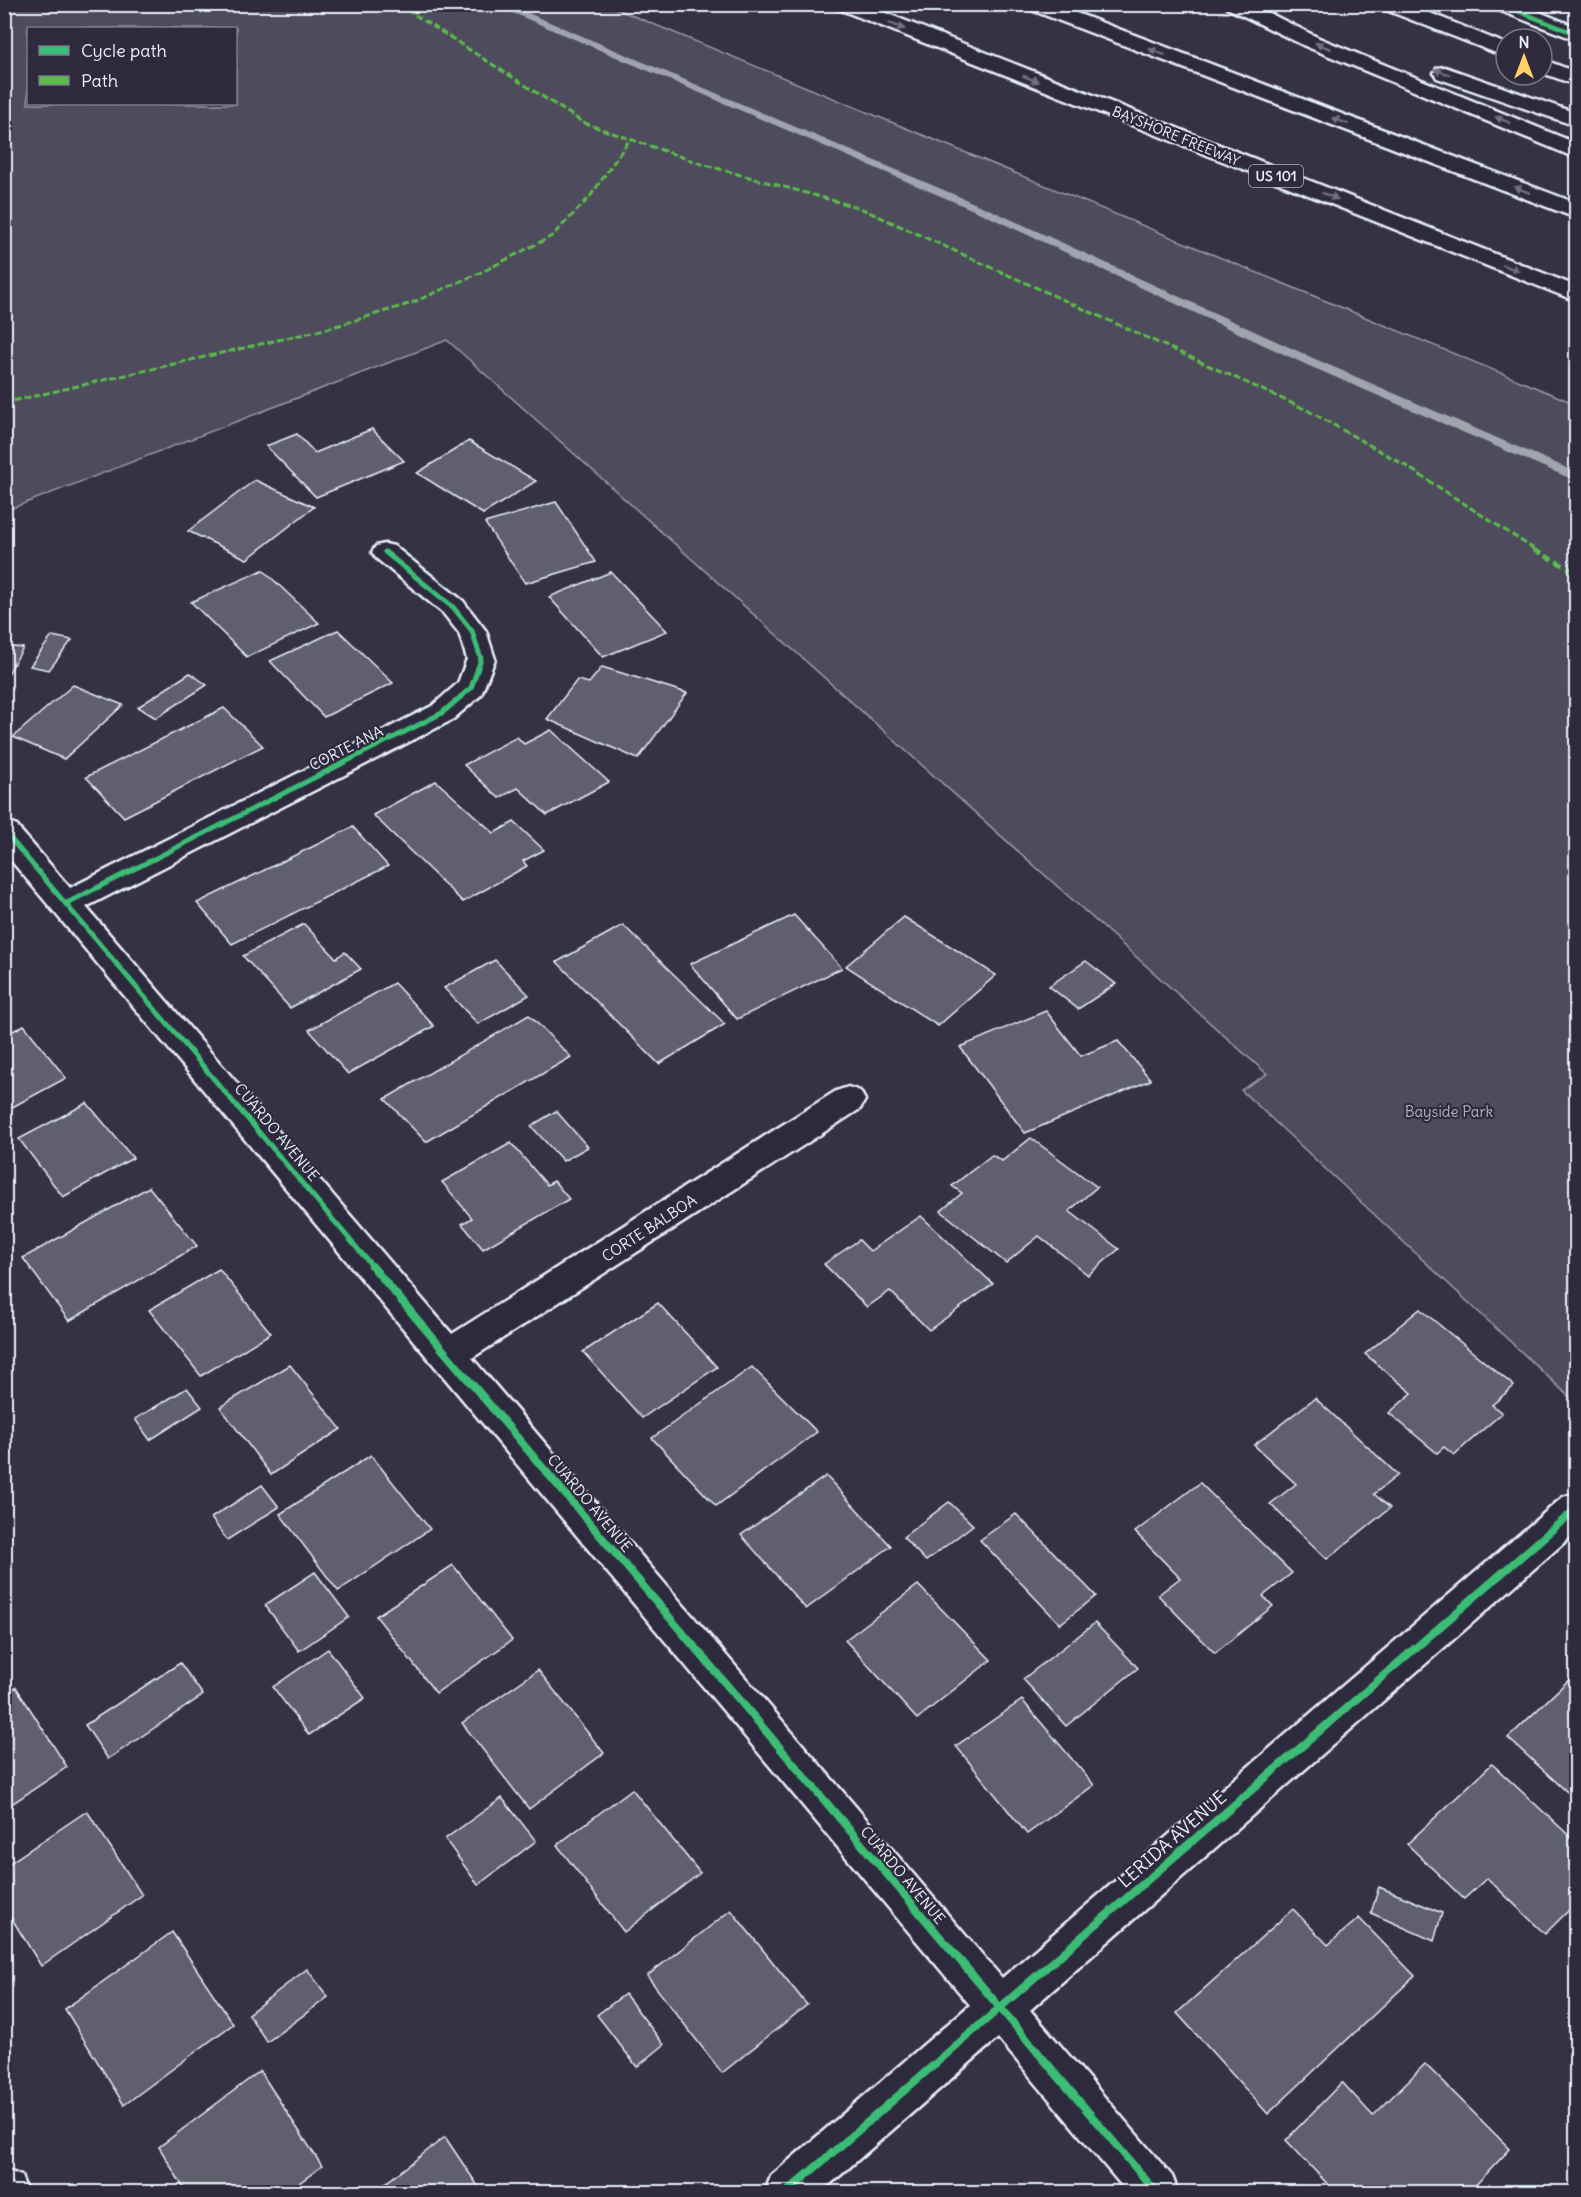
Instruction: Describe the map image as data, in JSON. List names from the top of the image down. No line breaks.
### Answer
{"streets":{"main road":["BAYSHORE FREEWAY","US 101","CORTE ANA","CUARDO AVENUE","CORTE BALBOA","LERIDA AVENUE"]},"crossings":[["CORTE ANA","CUARDO AVENUE"],["CUARDO AVENUE","CORTE BALBOA"],["CUARDO AVENUE","LERIDA AVENUE"]],"parks":["Bayside Park"],"legend":["Cycle path","Path"],"north":"top"}
